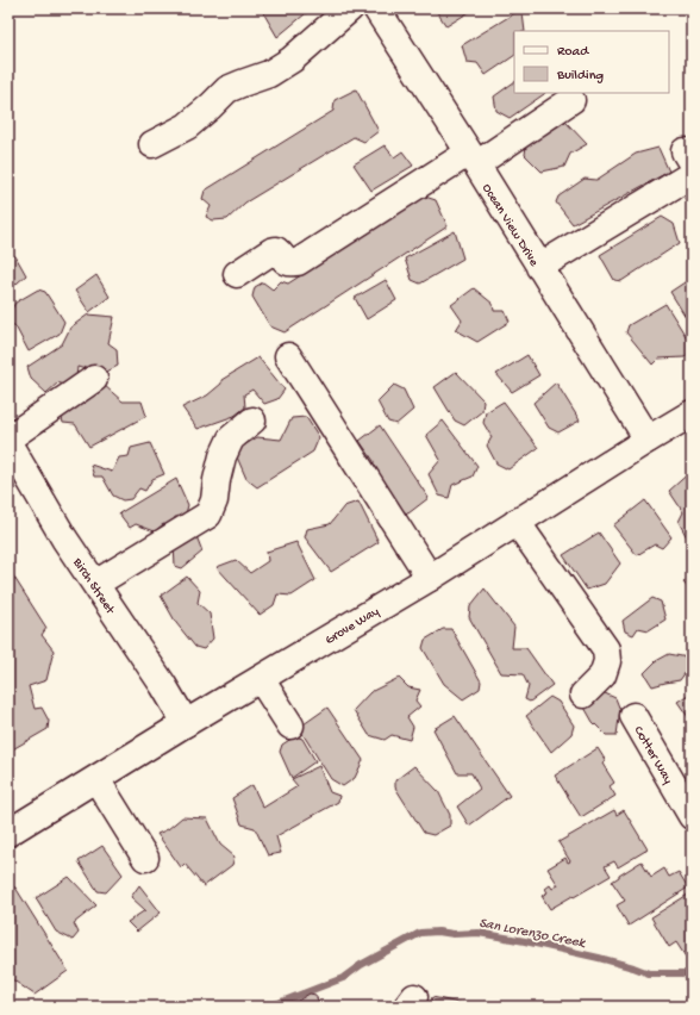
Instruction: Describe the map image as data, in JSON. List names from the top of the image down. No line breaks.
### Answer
{"streets":{"street":["Ocean View Drive","Birch Street","Grove Way","Cotter Way"]},"crossings":[["Ocean View Drive","Grove Way"],["Birch Street","Grove Way"]],"water":["San Lorenzo Creek"],"legend":["Road","Building"]}
